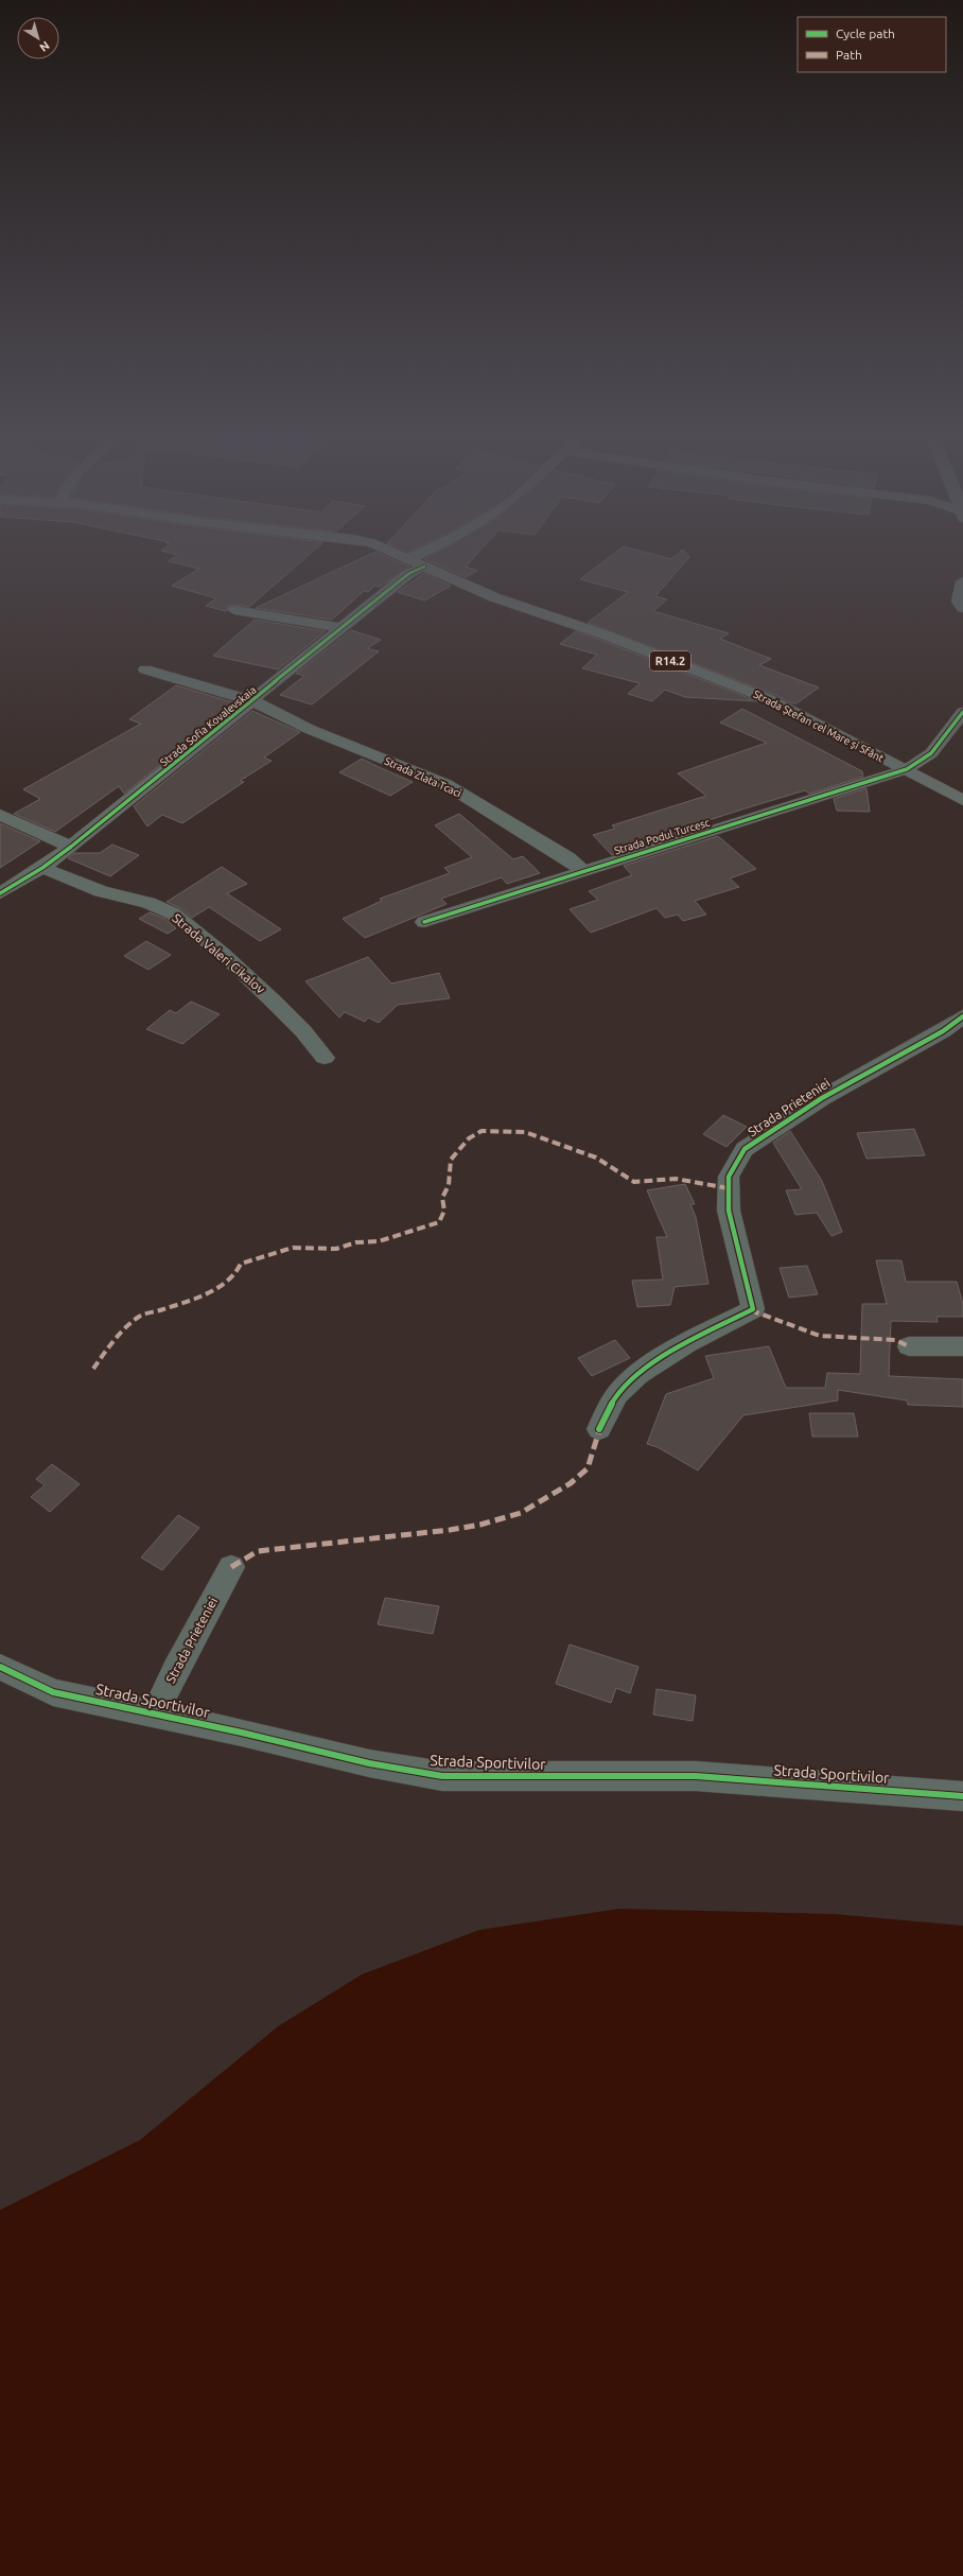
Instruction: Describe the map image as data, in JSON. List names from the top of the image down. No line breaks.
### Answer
{"streets":{"main road":["R14.2","Strada Ștefan cel Mare și Sfânt"],"street":["Strada Sofia Kovalevskaia","Strada Zlata Tcaci","Strada Podul Turcesc","Strada Valeri Cikalov","Strada Prieteniei","Strada Sportivilor"]},"crossings":[["Strada Sofia Kovalevskaia","Strada Ștefan cel Mare și Sfânt"],["Strada Sofia Kovalevskaia","Strada Zlata Tcaci"],["Strada Sofia Kovalevskaia","Strada Valeri Cikalov"],["Strada Ștefan cel Mare și Sfânt","Strada Podul Turcesc"],["Strada Zlata Tcaci","Strada Podul Turcesc"],["Strada Prieteniei","Strada Sportivilor"]],"legend":["Cycle path","Path"],"north":"bottom right"}
